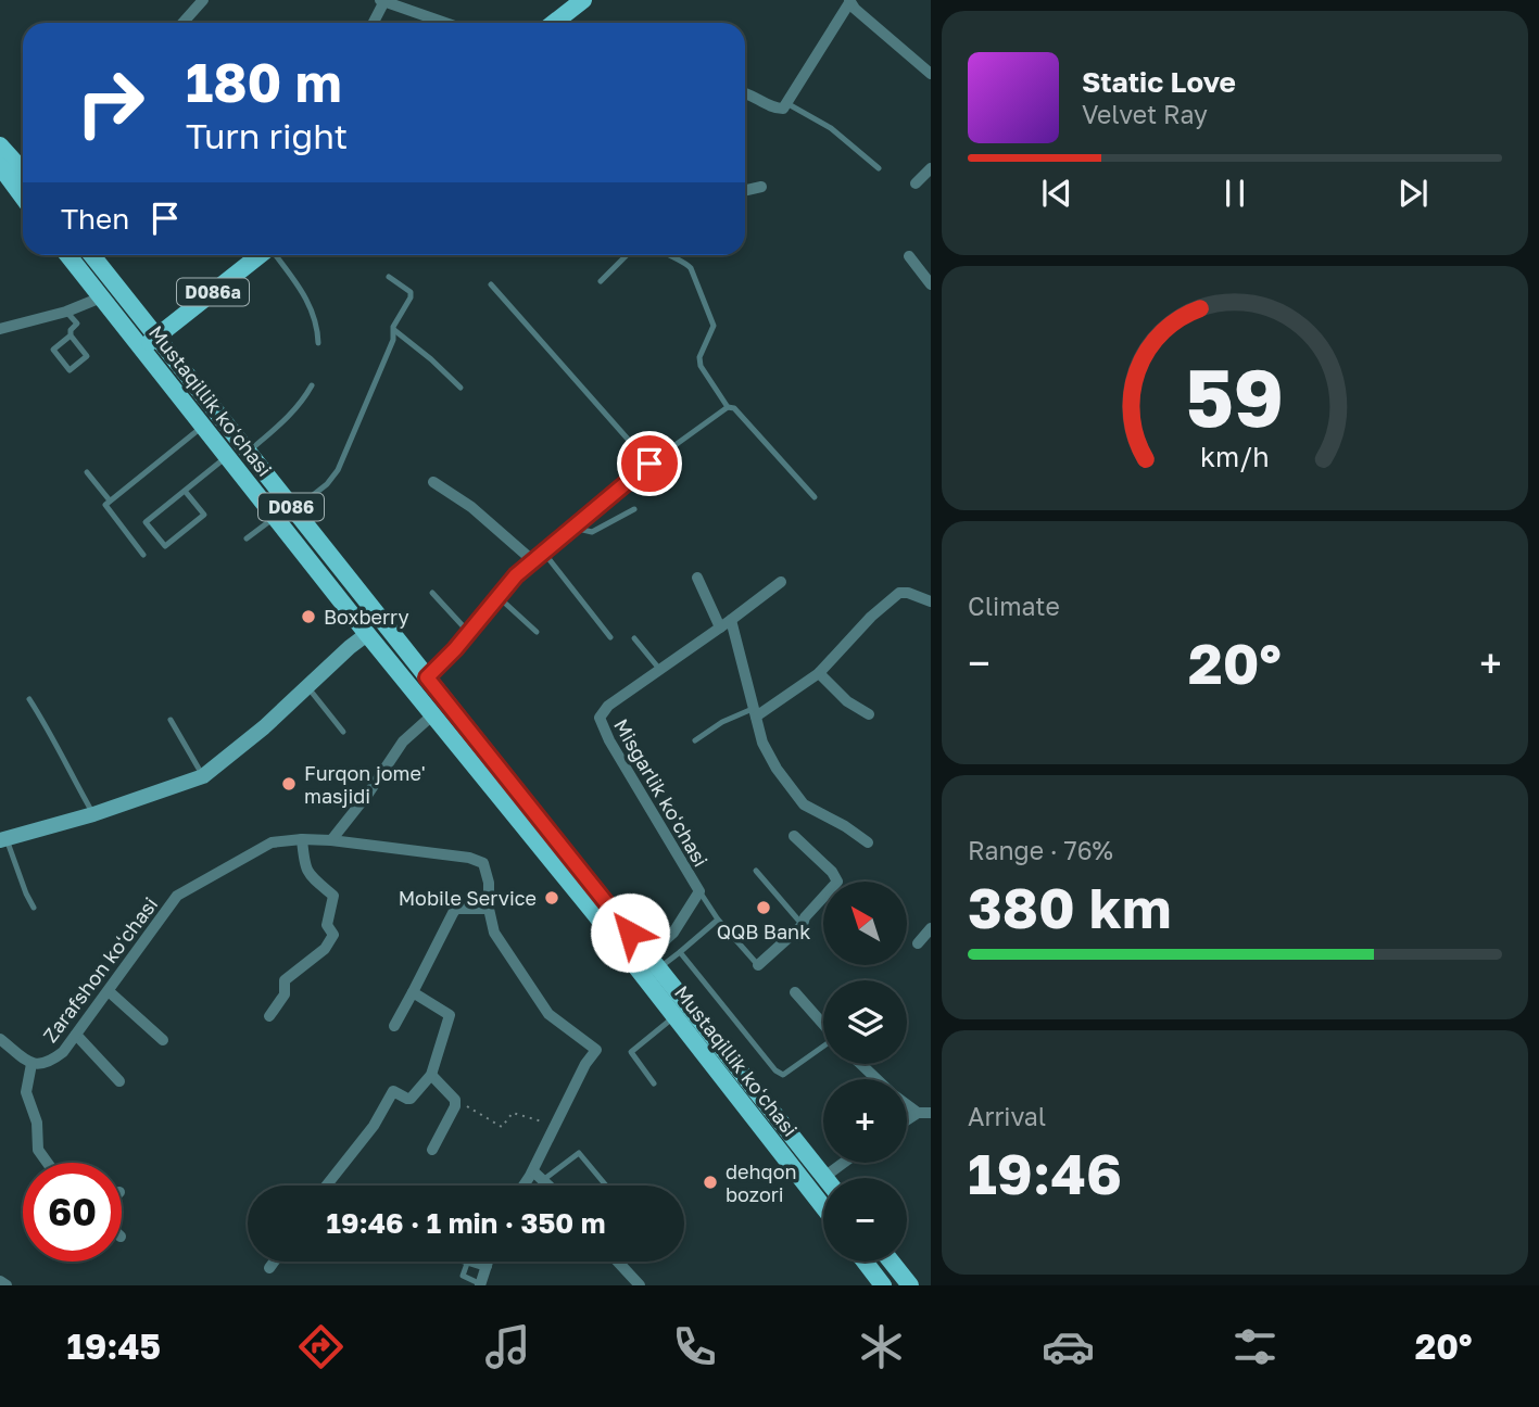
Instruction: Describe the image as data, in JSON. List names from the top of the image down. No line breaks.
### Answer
{"streets":{"main road":["D086a","Mustaqillik koʻchasi","D086"],"street":["Misgarlik koʻchasi","Zarafshon koʻchasi"]},"crossings":[["D086a","Mustaqillik koʻchasi"],["Mustaqillik koʻchasi","Misgarlik koʻchasi"]],"places":["Boxberry","Furqon jome' masjidi","Mobile Service","QQB Bank","dehqon bozori"],"north":"top left","page":{"turn":["180 m","Turn right"],"song":["Static Love","Velvet Ray"],"then":"Then","tile":["Climate",["Range · 76%","380 km"],["Arrival","19:46"]],"heat":["−","20°","+"],"map_buttons":["+","−"],"limit":"60","trip":"19:46 · 1 min · 350 m","tabs":["19:45","20°"],"gauge":["59","km/h"]}}
